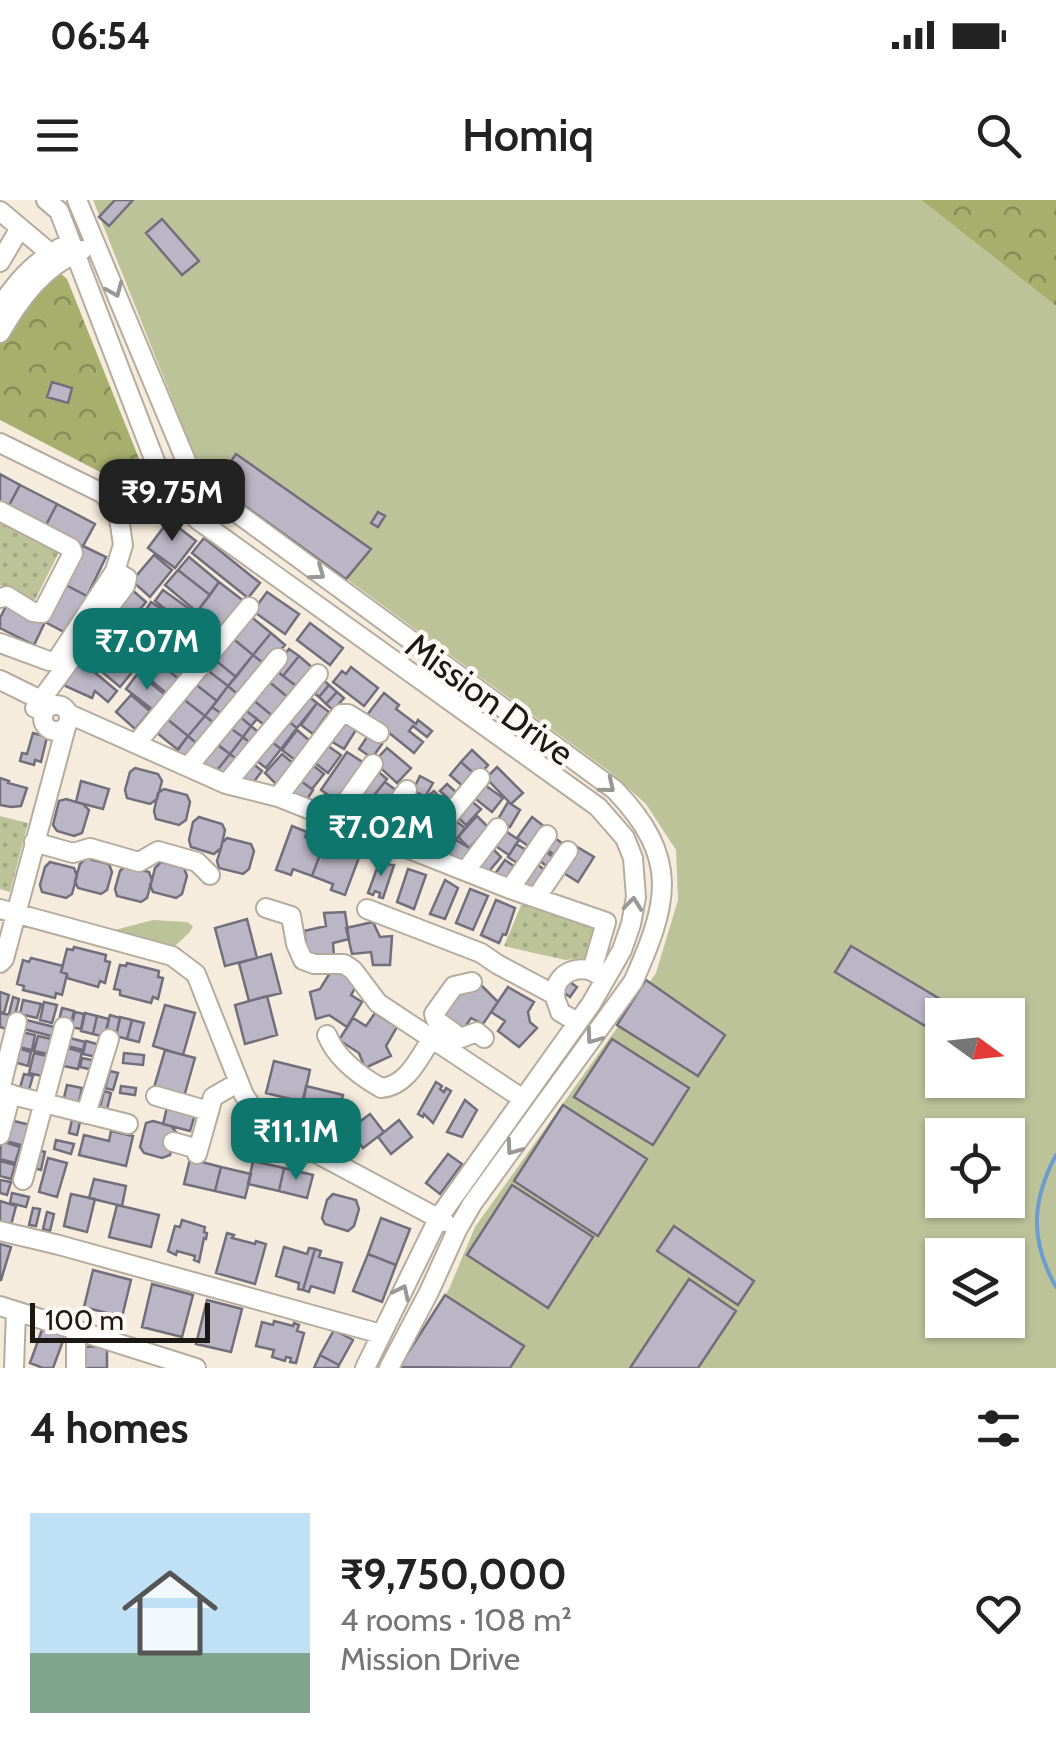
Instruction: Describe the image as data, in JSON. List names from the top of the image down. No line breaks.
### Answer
{"streets":{"street":["Mission Drive"]},"scale_bar":"100 m","north":"right","page":{"status":"06:54","header":"Homiq","price":["₹9.75M","₹7.07M","₹7.02M","₹11.1M"],"scale":"100 m","heading":"4 homes","list":[{"name":"₹9,750,000","note":"4 rooms · 108 m² · Mission Drive"}]}}
